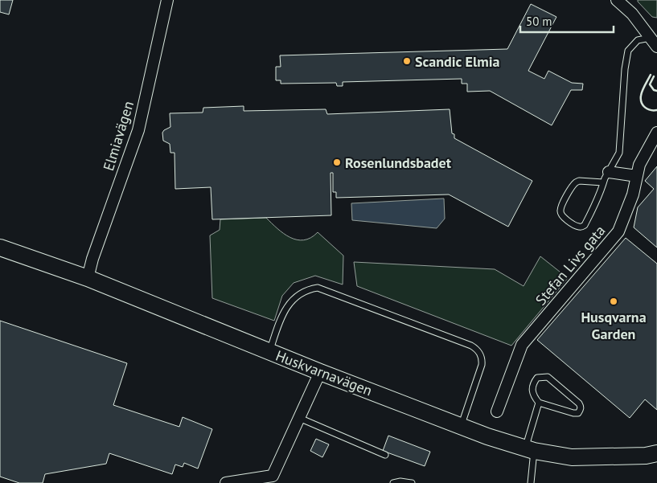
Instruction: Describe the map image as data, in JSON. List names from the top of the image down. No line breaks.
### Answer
{"streets":{"street":["Elmiavägen","Stefan Livs gata","Huskvarnavägen"]},"crossings":[["Elmiavägen","Huskvarnavägen"]],"places":["Scandic Elmia","Rosenlundsbadet","Husqvarna Garden"],"scale_bar":"50 m"}
